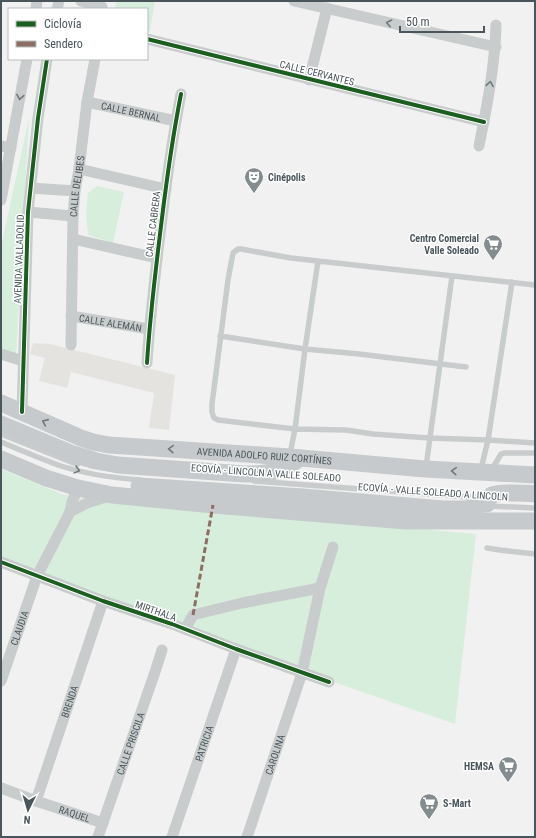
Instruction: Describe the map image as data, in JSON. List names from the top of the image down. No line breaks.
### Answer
{"streets":{"main road":["AVENIDA ADOLFO RUIZ CORTÍNES"],"street":["CALLE CERVANTES","CALLE BERNAL","CALLE DELIBES","CALLE CABRERA","AVENIDA VALLADOLID","CALLE ALEMÁN","MIRTHALA","CLAUDIA","BRENDA","CALLE PRISCILA","PATRICIA","CAROLINA","RAQUEL"],"lane":["ECOVÍA - LINCOLN A VALLE SOLEADO","ECOVÍA - VALLE SOLEADO A LINCOLN"]},"crossings":[["CALLE BERNAL","CALLE DELIBES"],["CALLE BERNAL","CALLE CABRERA"],["CALLE DELIBES","CALLE ALEMÁN"],["CALLE CABRERA","CALLE ALEMÁN"],["AVENIDA VALLADOLID","AVENIDA ADOLFO RUIZ CORTÍNES"],["ECOVÍA - LINCOLN A VALLE SOLEADO","ECOVÍA - VALLE SOLEADO A LINCOLN"],["MIRTHALA","CLAUDIA"],["MIRTHALA","BRENDA"],["MIRTHALA","PATRICIA"],["MIRTHALA","CAROLINA"],["BRENDA","RAQUEL"],["CALLE PRISCILA","RAQUEL"]],"one_way":["ECOVÍA - VALLE SOLEADO A LINCOLN"],"places":{"theatre":["Cinépolis"],"supermarket":["Centro Comercial Valle Soleado","HEMSA","S-Mart"]},"legend":["Ciclovía","Sendero"],"scale_bar":"50 m","north":"bottom"}
